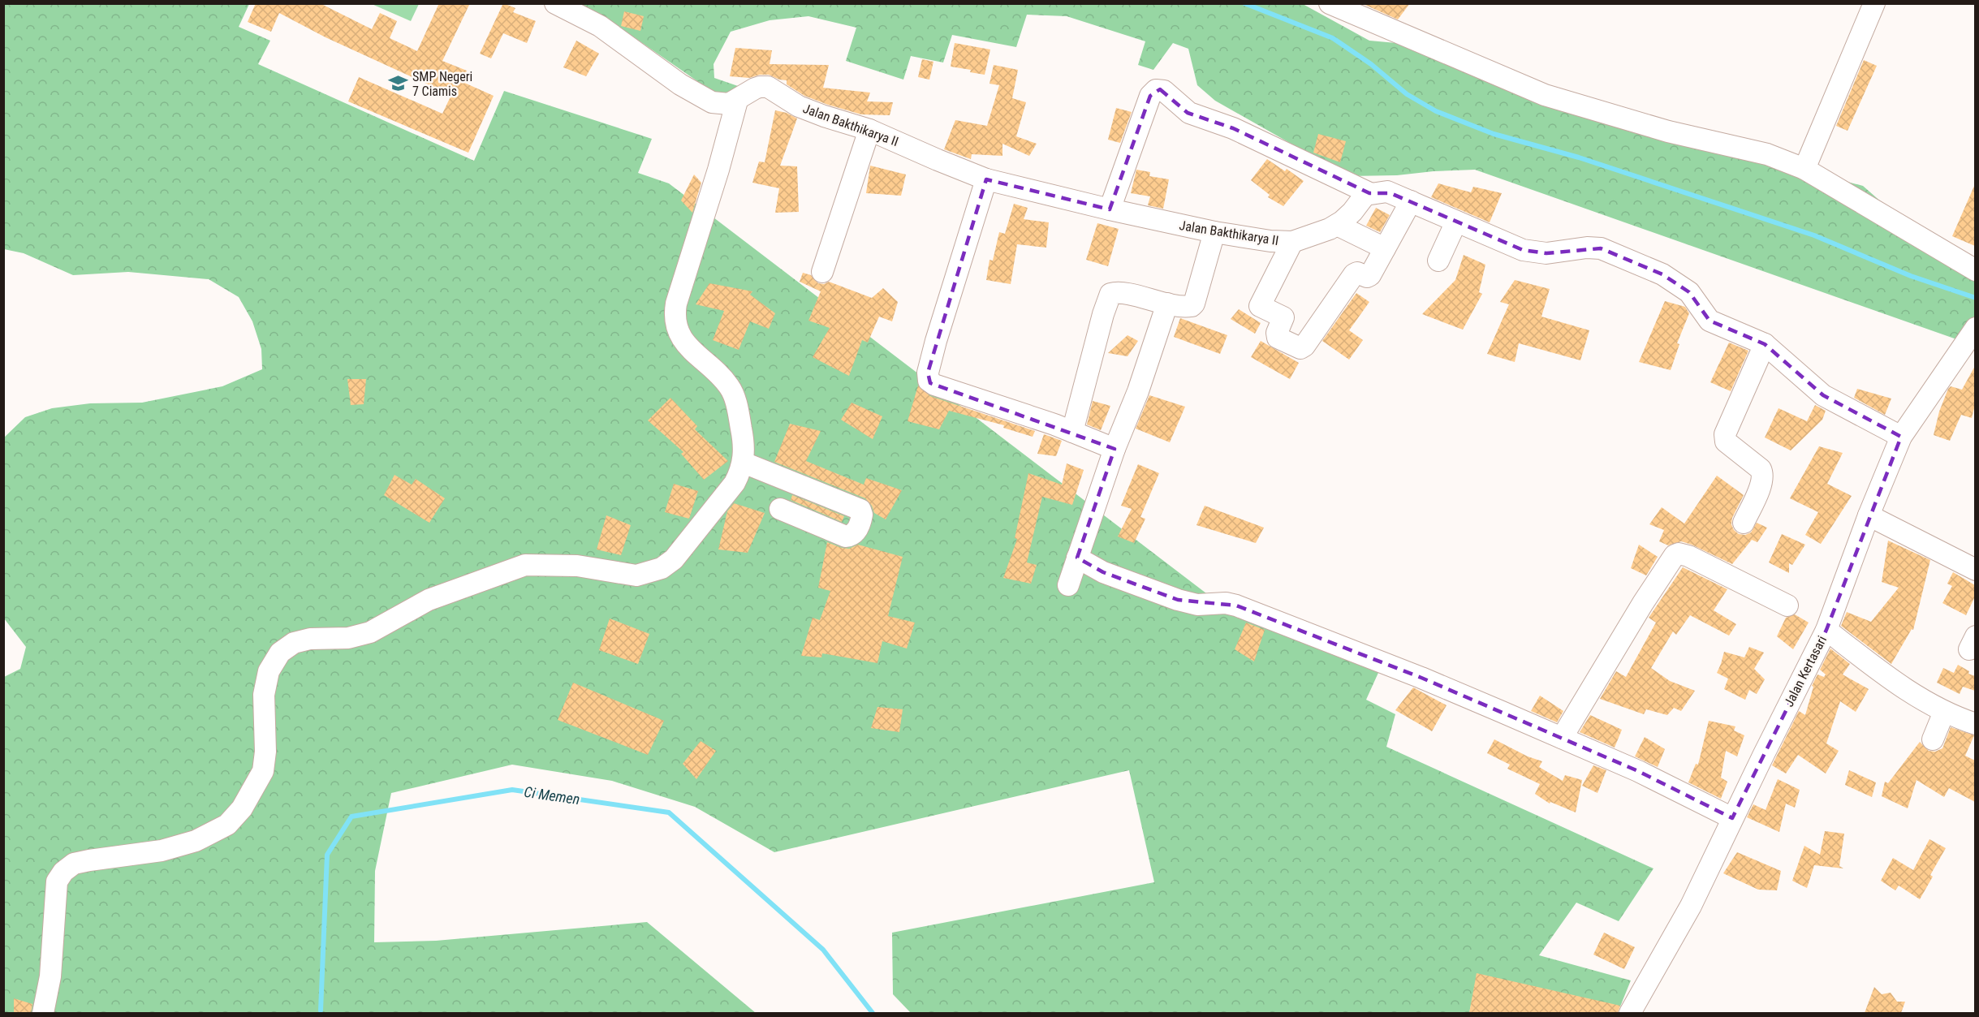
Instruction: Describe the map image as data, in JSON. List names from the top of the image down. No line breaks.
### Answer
{"streets":{"street":["Jalan Bakthikarya II","Jalan Kertasari"]},"water":["Ci Memen"],"places":{"school or university":["SMP Negeri 7 Ciamis"]}}
